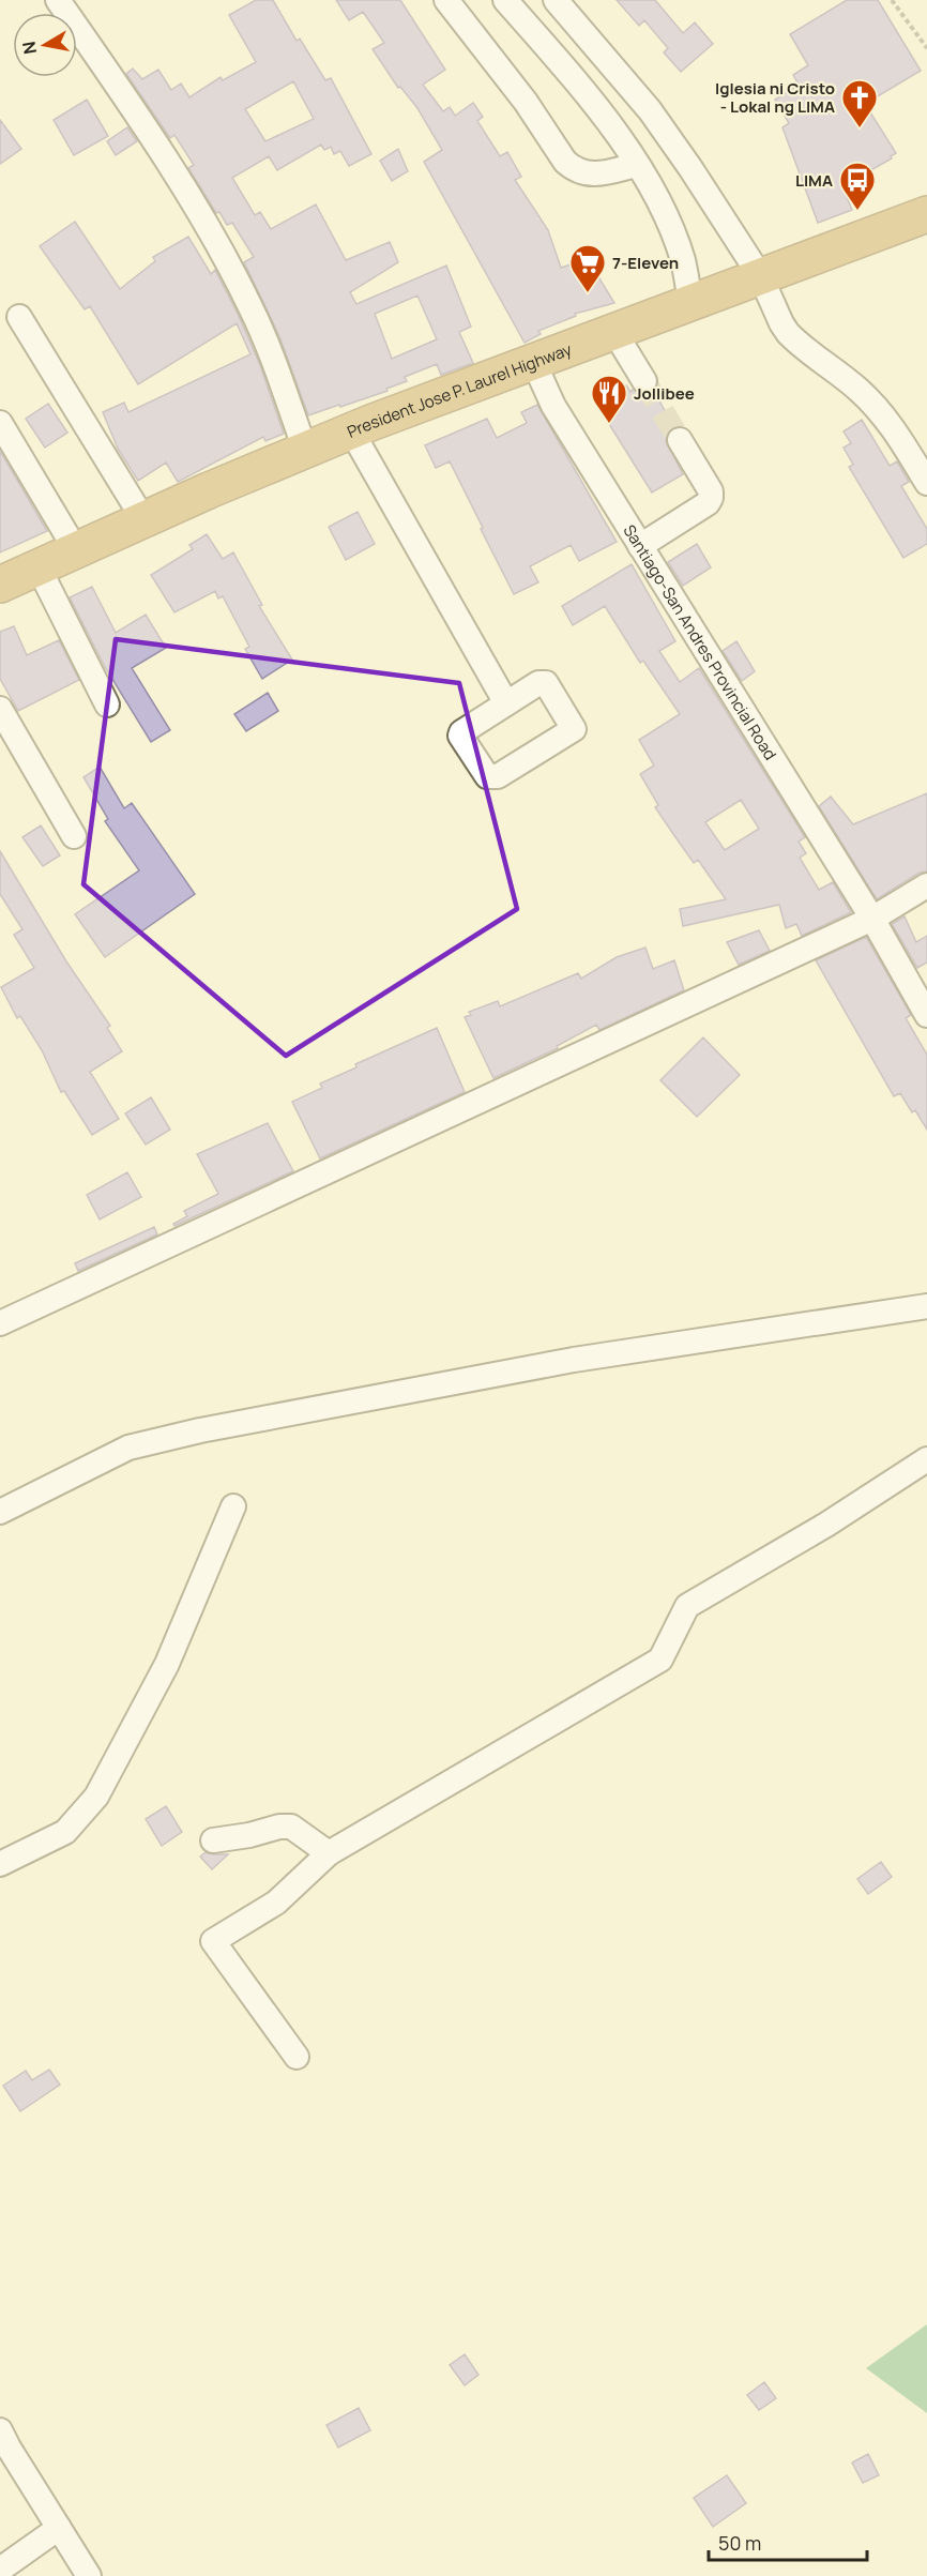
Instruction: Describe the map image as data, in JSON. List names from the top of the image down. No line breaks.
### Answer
{"streets":{"highway":["President Jose P. Laurel Highway"],"street":["Santiago-San Andres Provincial Road"]},"crossings":[["President Jose P. Laurel Highway","Santiago-San Andres Provincial Road"]],"places":{"church":["Iglesia ni Cristo - Lokal ng LIMA"],"bus stop":["LIMA"],"supermarket":["7-Eleven"],"restaurant":["Jollibee"]},"scale_bar":"50 m","north":"left"}
